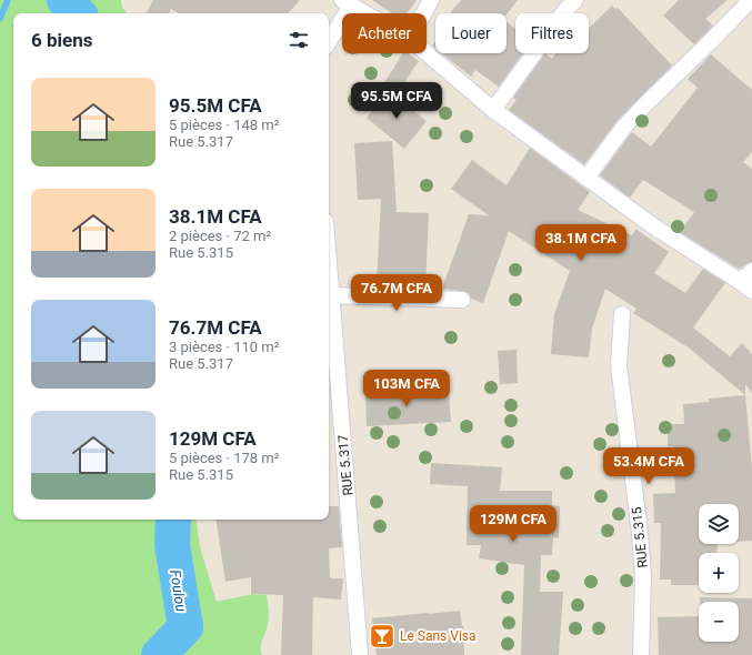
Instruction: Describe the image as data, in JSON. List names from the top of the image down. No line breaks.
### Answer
{"streets":{"street":["RUE 5.317","RUE 5.315"]},"water":["Foulou"],"places":{"bar":["Le Sans Visa"]},"page":{"chip":["Acheter","Louer","Filtres"],"heading":"6 biens","list":[{"name":"95.5M CFA","note":"5 pièces · 148 m² · Rue 5.317"},{"name":"38.1M CFA","note":"2 pièces · 72 m² · Rue 5.315"},{"name":"76.7M CFA","note":"3 pièces · 110 m² · Rue 5.317"},{"name":"129M CFA","note":"5 pièces · 178 m² · Rue 5.315"}],"price":["95.5M CFA","38.1M CFA","76.7M CFA","103M CFA","53.4M CFA","129M CFA"],"map_buttons":["+","−"]}}
